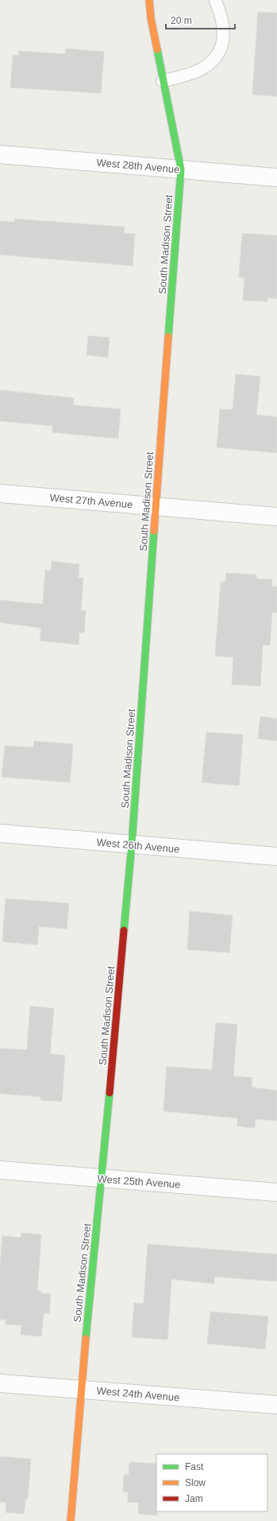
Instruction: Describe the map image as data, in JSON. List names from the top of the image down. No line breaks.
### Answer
{"streets":{"street":["West 28th Avenue","South Madison Street","West 27th Avenue","West 26th Avenue","West 25th Avenue","West 24th Avenue"]},"crossings":[["West 28th Avenue","South Madison Street"],["South Madison Street","West 27th Avenue"],["South Madison Street","West 26th Avenue"],["South Madison Street","West 25th Avenue"],["South Madison Street","West 24th Avenue"]],"legend":["Fast","Slow","Jam"],"scale_bar":"20 m"}
